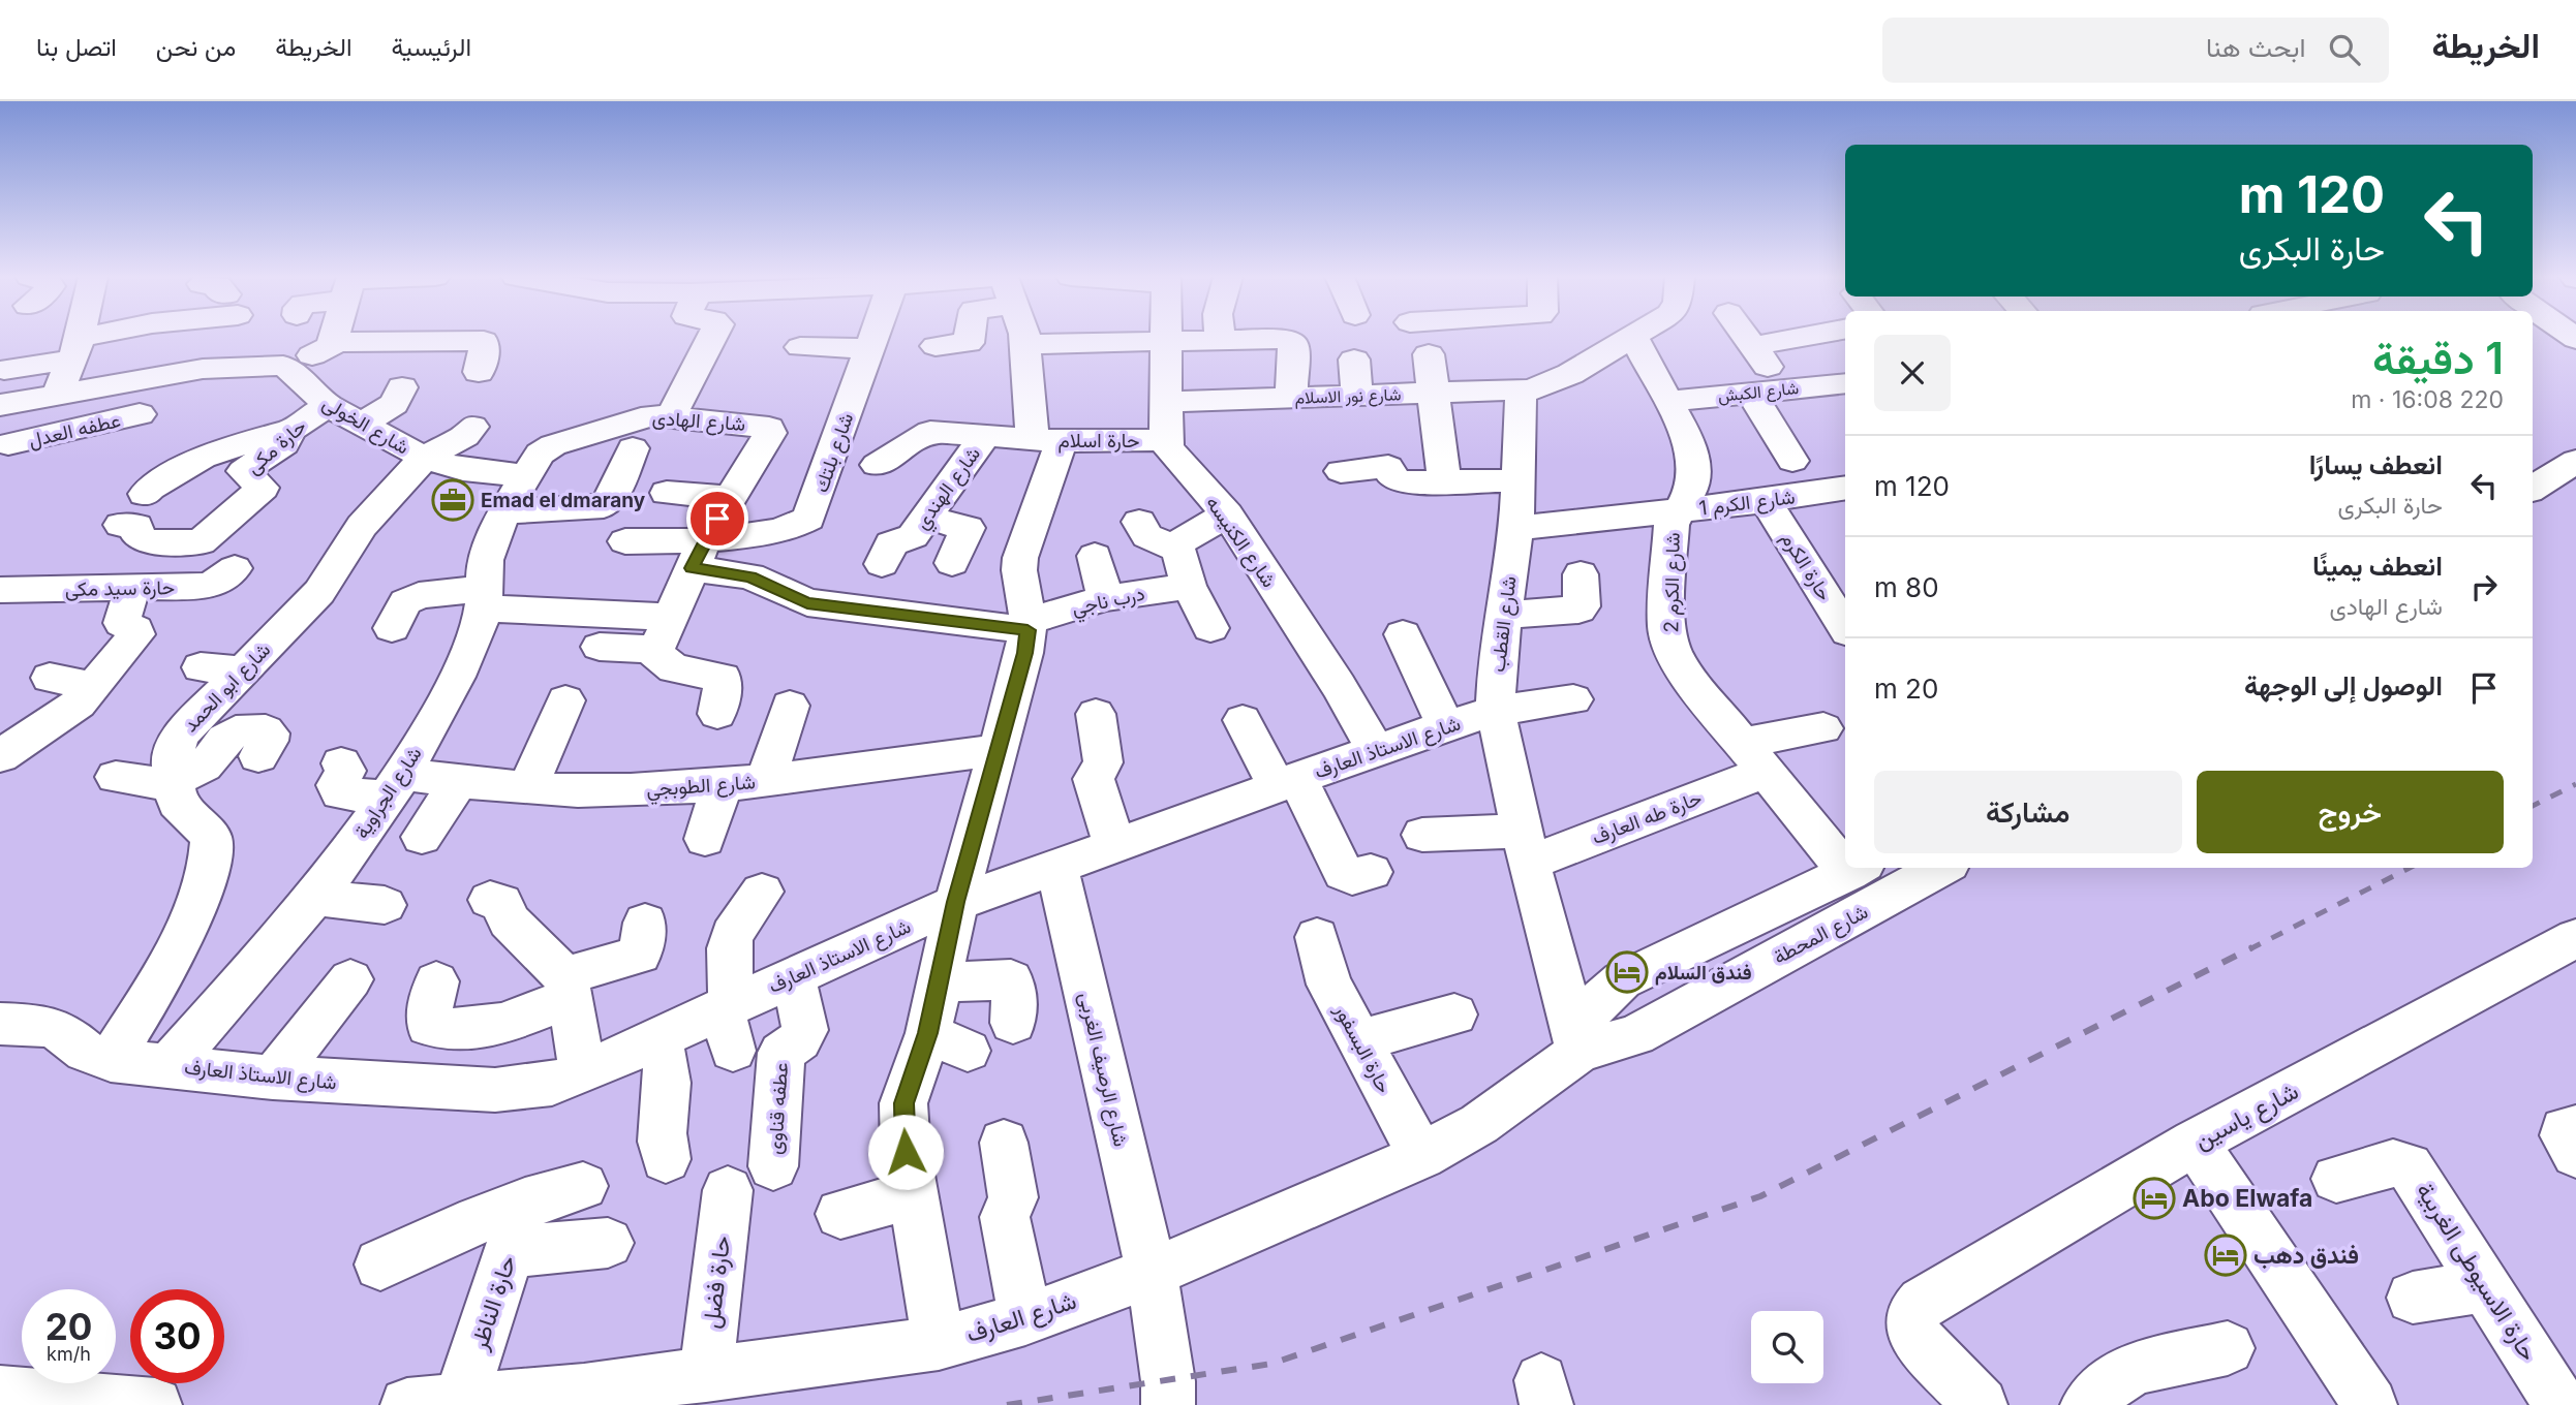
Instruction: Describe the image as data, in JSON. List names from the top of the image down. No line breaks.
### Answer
{"streets":{"street":["شارع الكبش","شارع نور الاسلام","شارع الهادى","شارع الخولى","عطفه العدل","حارة اسلام","حارة مكى","شارع بلتك","شارع الهندي","شارع الكرم 1","شارع الكنيسه","حارة الكرم","شارع الكرم 2","حارة سيد مكى","درب ناجي","شارع القطب","شارع ابو الحمد","شارع الاستاذ العارف","شارع الطوبجي","شارع الجراوية","حارة طه العارف","شارع المحطة","حارة البسفور","شارع الرصيف الغربى","عطفه قناوى","شارع ياسين","حارة الاسيوطى الغربية","حارة فضل","حارة الناظر","شارع العارف"]},"crossings":[["شارع الكبش","شارع الكرم 2"],["شارع نور الاسلام","شارع القطب"],["شارع الهادى","شارع الخولى"],["شارع الهادى","شارع بلتك"],["شارع الهادى","شارع الجراوية"],["شارع الخولى","حارة مكى"],["شارع الخولى","شارع ابو الحمد"],["شارع الخولى","شارع الجراوية"],["حارة اسلام","شارع الهندي"],["حارة اسلام","شارع الكنيسه"],["شارع الكرم 1","حارة الكرم"],["شارع الكرم 1","شارع الكرم 2"],["شارع الكرم 1","شارع القطب"],["شارع الكنيسه","شارع الاستاذ العارف"],["شارع الكرم 2","حارة طه العارف"],["شارع القطب","شارع الاستاذ العارف"],["شارع القطب","حارة طه العارف"],["شارع القطب","شارع المحطة"],["شارع القطب","شارع العارف"],["شارع الاستاذ العارف","شارع الجراوية"],["شارع الاستاذ العارف","شارع الرصيف الغربى"],["شارع الاستاذ العارف","عطفه قناوى"],["شارع الطوبجي","شارع الجراوية"],["شارع المحطة","شارع العارف"],["حارة البسفور","شارع العارف"],["شارع الرصيف الغربى","شارع العارف"],["حارة فضل","شارع العارف"],["حارة الناظر","شارع العارف"]],"places":{"office":["Emad el dmarany"],"hotel":["فندق السلام","Abo Elwafa","فندق دهب"]},"page":{"header":"الخريطة","search":"ابحث هنا","nav":["الرئيسية","الخريطة","من نحن","اتصل بنا"],"turn":["120 m","حارة البكرى"],"heading":["1 دقيقة","220 m · 16:08"],"list":[{"name":"انعطف يسارًا","note":"حارة البكرى","value":"120 m"},{"name":"انعطف يمينًا","note":"شارع الهادى","value":"80 m"},{"name":"الوصول إلى الوجهة","value":"20 m"}],"buttons":["خروج","مشاركة"],"speed":"20 km/h","limit":"30"}}
